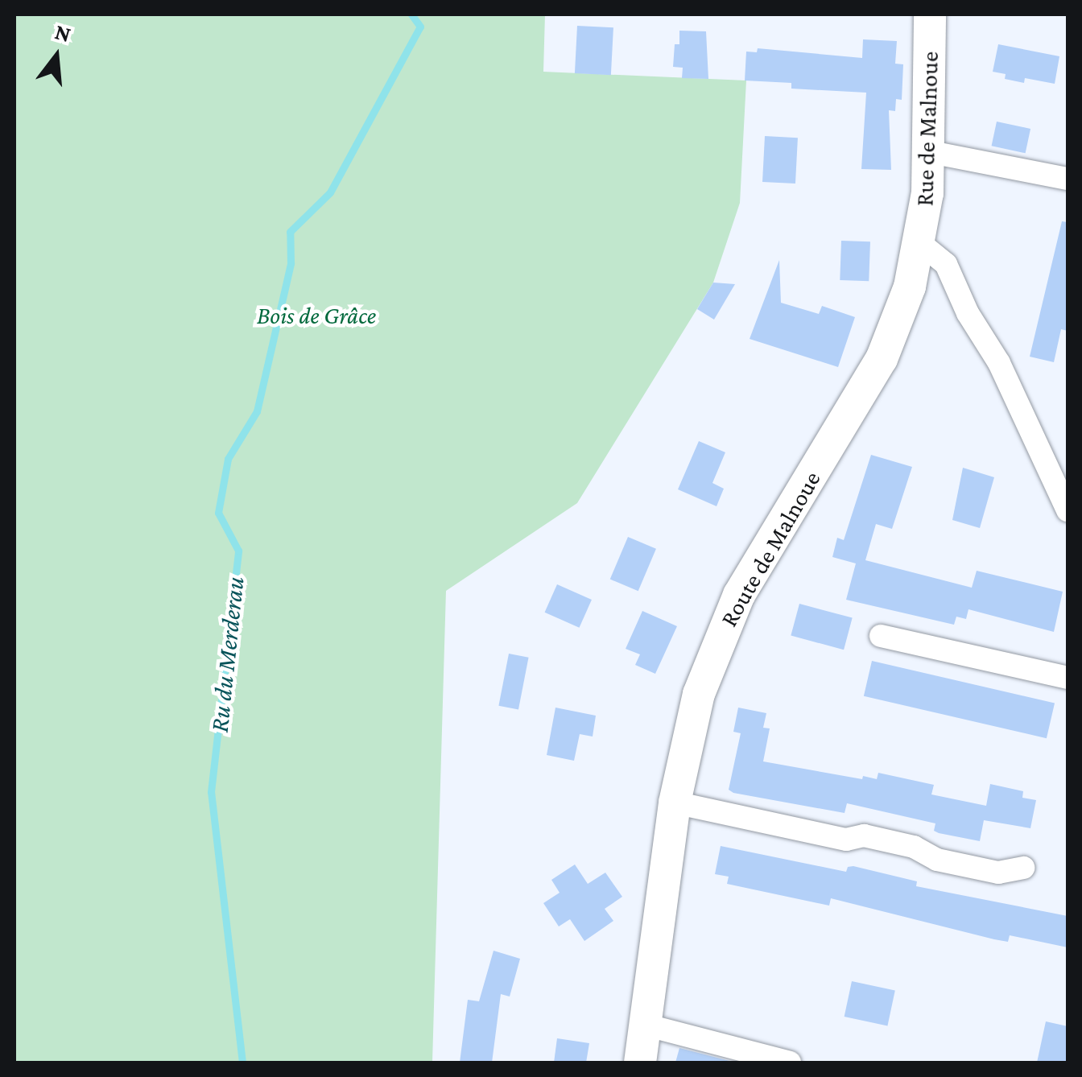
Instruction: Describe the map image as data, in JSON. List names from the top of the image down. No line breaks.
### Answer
{"streets":{"main road":["Rue de Malnoue","Route de Malnoue"]},"crossings":[["Rue de Malnoue","Route de Malnoue"]],"water":["Ru du Merderau"],"parks":["Bois de Grâce"],"north":"top"}
